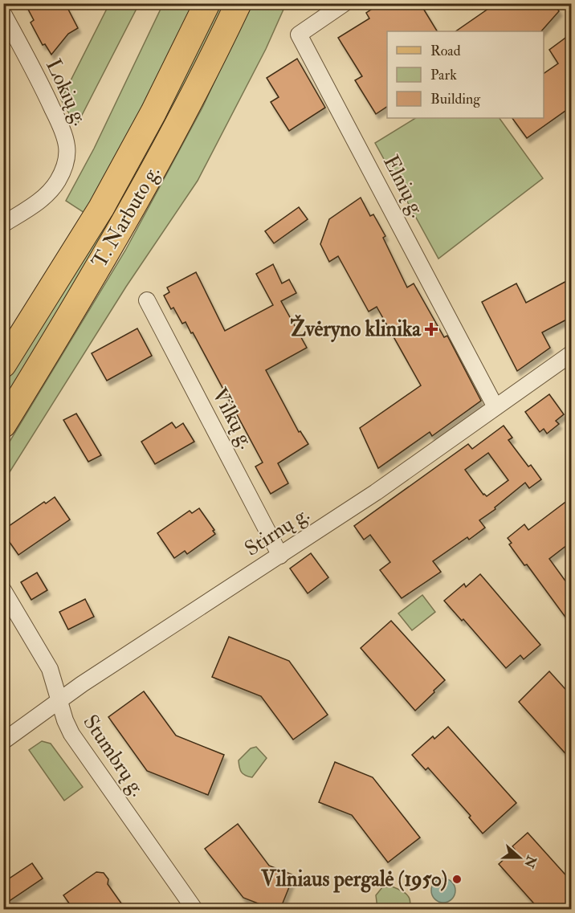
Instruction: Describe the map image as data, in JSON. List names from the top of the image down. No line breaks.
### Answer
{"streets":{"main road":["T. Narbuto g."],"street":["Lokių g.","Elnių g.","Vilkų g.","Stirnų g.","Stumbrų g."]},"crossings":[["Elnių g.","Stirnų g."],["Vilkų g.","Stirnų g."],["Stirnų g.","Stumbrų g."]],"places":{"health":["Žvėryno klinika"],"other":["Vilniaus pergalė (1950)"]},"legend":["Road","Park","Building"],"north":"right"}
